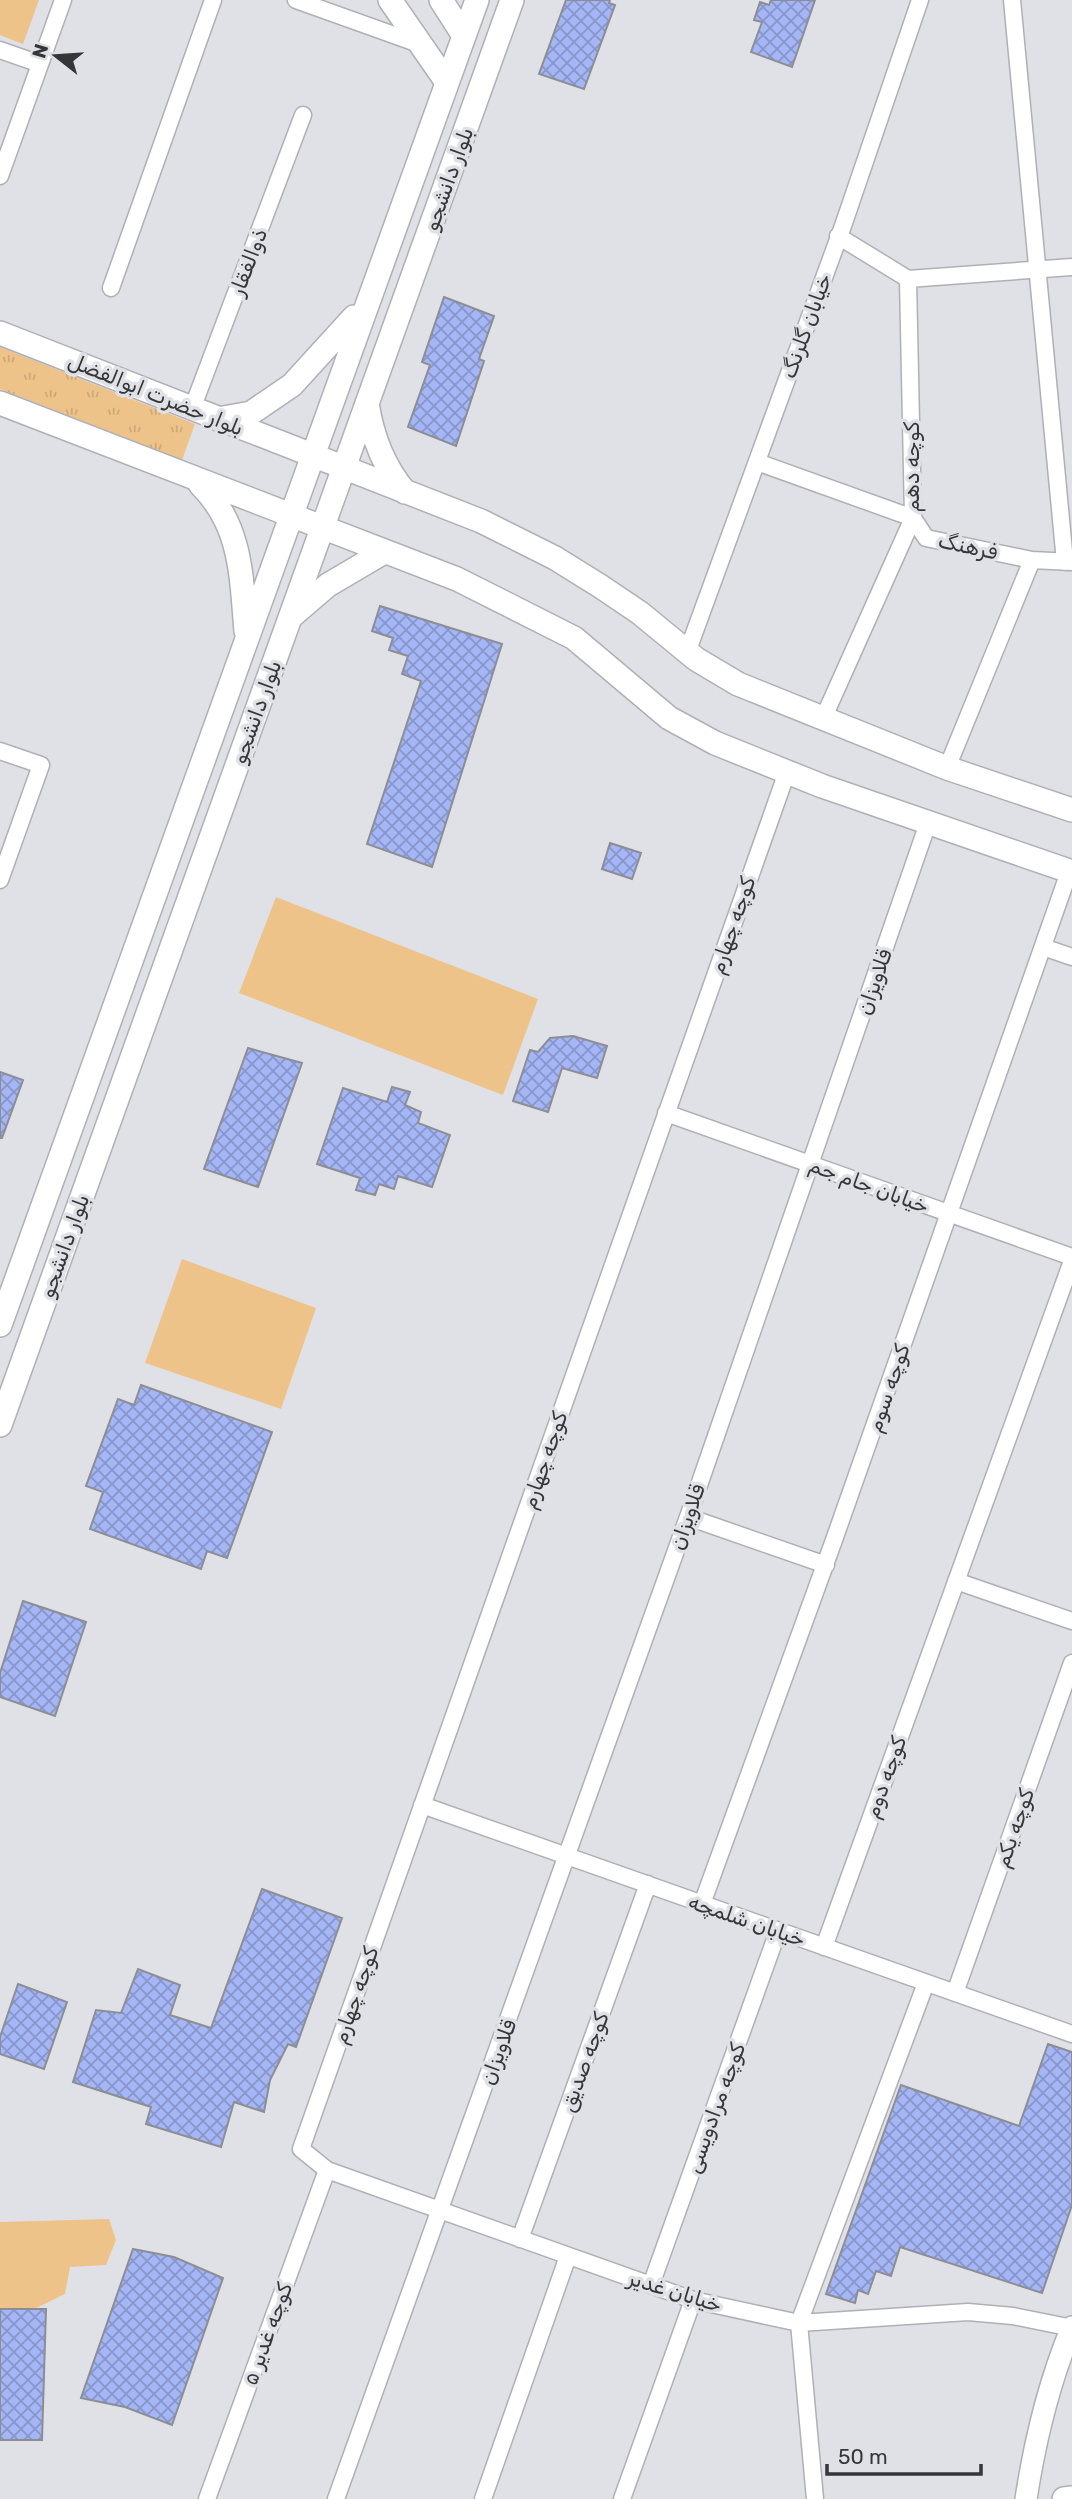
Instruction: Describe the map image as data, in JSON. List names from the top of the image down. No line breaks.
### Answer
{"streets":{"main road":["بلوار دانشجو","بلوار حضرت ابوالفضل"],"street":["ذوالفقار","خیابان گلرنگ","کوچه دهم","فرهنگ","کوچه چهارم","قلاویزان","خیابان جام جم","کوچه سوم","کوچه دوم","کوچه یکم","خیابان شلمچه","کوچه صدیق","کوچه مرادویسی","خیابان غدیر","کوچه غدیر ۵"]},"crossings":[["بلوار دانشجو","بلوار حضرت ابوالفضل"],["ذوالفقار","بلوار حضرت ابوالفضل"],["خیابان گلرنگ","بلوار حضرت ابوالفضل"],["خیابان گلرنگ","فرهنگ"],["بلوار حضرت ابوالفضل","کوچه دهم"],["کوچه دهم","فرهنگ"],["کوچه چهارم","خیابان جام جم"],["کوچه چهارم","خیابان شلمچه"],["کوچه چهارم","خیابان غدیر"],["قلاویزان","خیابان جام جم"],["قلاویزان","خیابان شلمچه"],["قلاویزان","خیابان غدیر"],["خیابان جام جم","کوچه سوم"],["خیابان جام جم","کوچه دوم"],["کوچه سوم","خیابان شلمچه"],["کوچه دوم","خیابان شلمچه"],["کوچه یکم","خیابان شلمچه"],["خیابان شلمچه","کوچه صدیق"],["خیابان شلمچه","کوچه مرادویسی"],["کوچه صدیق","خیابان غدیر"],["کوچه مرادویسی","خیابان غدیر"],["خیابان غدیر","کوچه غدیر ۵"]],"scale_bar":"50 m","north":"left"}
